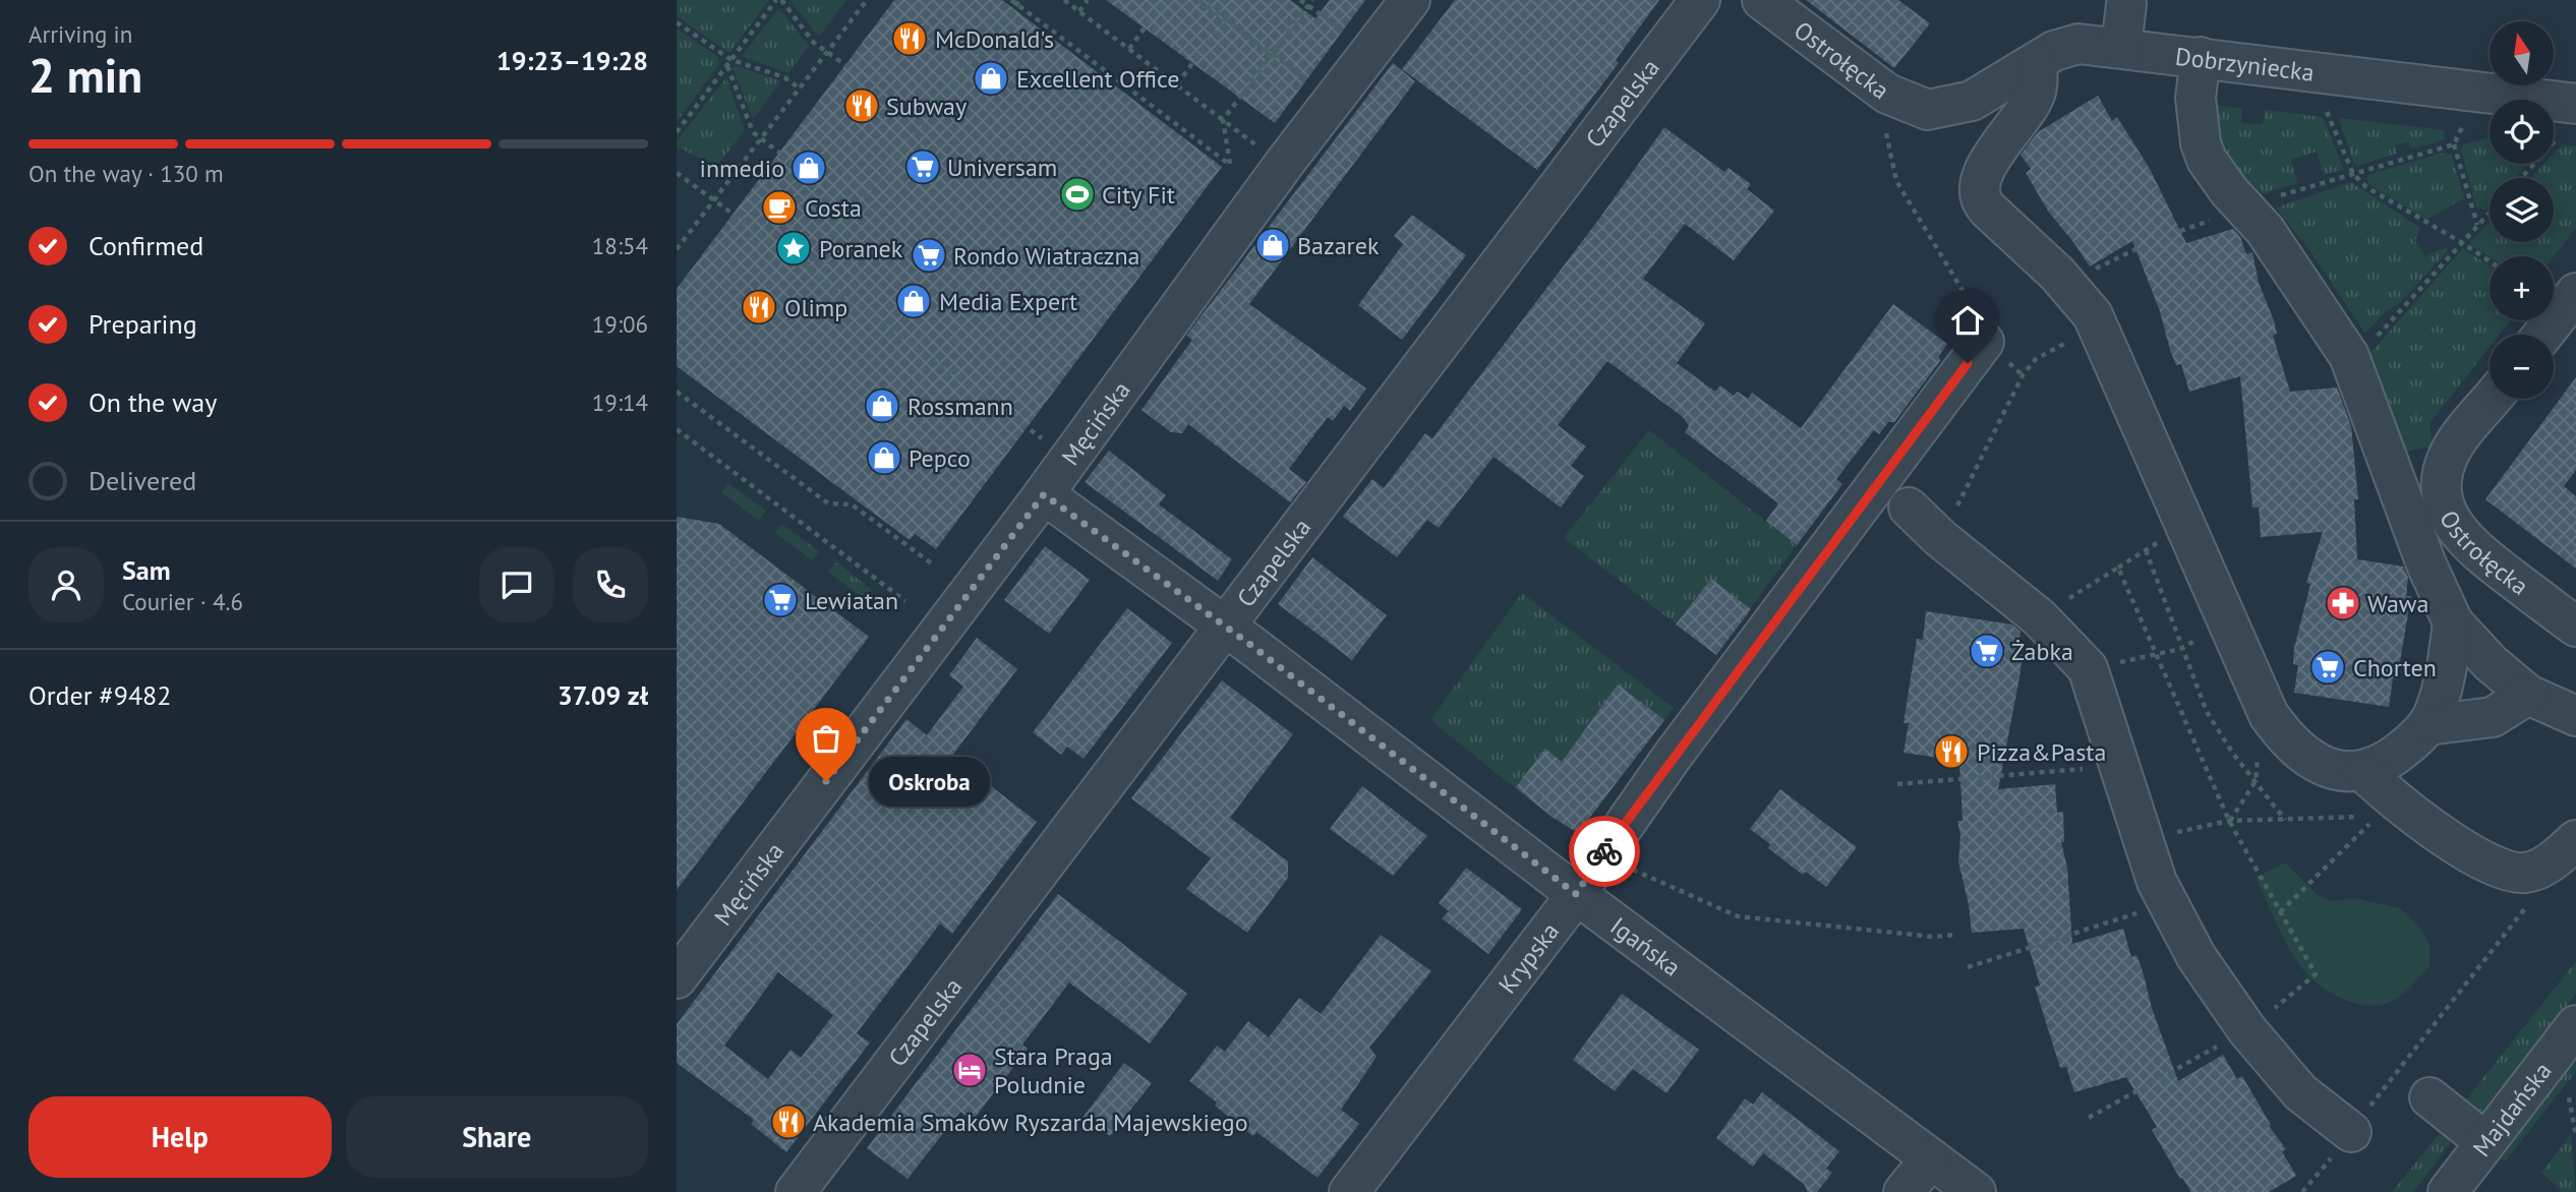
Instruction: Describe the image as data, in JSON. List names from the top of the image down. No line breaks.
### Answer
{"streets":{"street":["Ostrołęcka","Dobrzyniecka","Czapelska","Męcińska","Igańska","Krypska","Majdańska"]},"crossings":[["Ostrołęcka","Dobrzyniecka"],["Czapelska","Igańska"],["Męcińska","Igańska"],["Igańska","Krypska"]],"places":{"restaurant":["McDonald's","Subway","Olimp","Pizza&Pasta","Akademia Smaków Ryszarda Majewskiego"],"shop":["Excellent Office","inmedio","Bazarek","Media Expert","Rossmann","Pepco"],"supermarket":["Universam","Rondo Wiatraczna","Lewiatan","Żabka","Chorten"],"sports":["City Fit"],"cafe":["Costa"],"place":["Poranek"],"pharmacy":["Wawa"],"other":["Oskroba"],"hotel":["Stara Praga Poludnie"]},"north":"top","page":{"heading":["2 min","Arriving in","19:23–19:28"],"panel":["Sam","Courier · 4.6","Order #9482","37.09 zł"],"map_buttons":["+","−"],"bar":"On the way · 130 m","list":[["Confirmed","18:54"],["Preparing","19:06"],["On the way","19:14"],"Delivered"],"bubble":"Oskroba","buttons":["Help","Share"]}}
